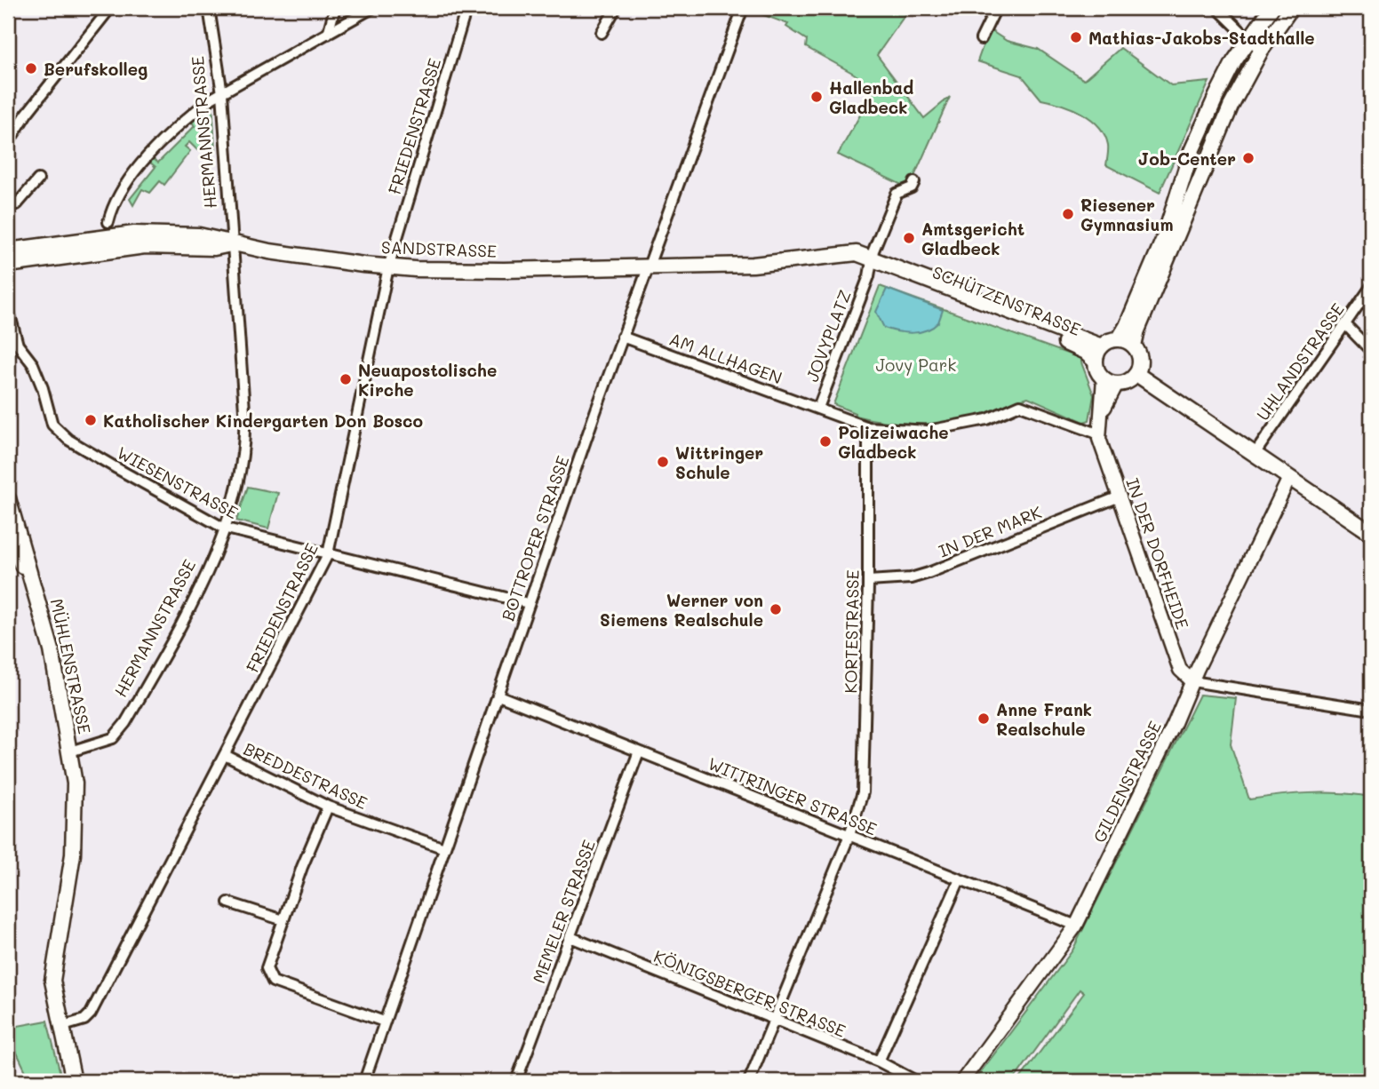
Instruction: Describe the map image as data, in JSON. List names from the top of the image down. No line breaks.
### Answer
{"streets":{"main road":["SANDSTRASSE","SCHÜTZENSTRASSE","MÜHLENSTRASSE"],"street":["FRIEDENSTRASSE","HERMANNSTRASSE","JOVYPLATZ","AM ALLHAGEN","UHLANDSTRASSE","WIESENSTRASSE","IN DER MARK","BOTTROPER STRASSE","IN DER DORFHEIDE","KORTESTRASSE","BREDDESTRASSE","GILDENSTRASSE","WITTRINGER STRASSE","MEMELER STRASSE","KÖNIGSBERGER STRASSE"]},"crossings":[["FRIEDENSTRASSE","SANDSTRASSE"],["FRIEDENSTRASSE","WIESENSTRASSE"],["FRIEDENSTRASSE","BREDDESTRASSE"],["HERMANNSTRASSE","SANDSTRASSE"],["HERMANNSTRASSE","WIESENSTRASSE"],["HERMANNSTRASSE","MÜHLENSTRASSE"],["SANDSTRASSE","SCHÜTZENSTRASSE"],["SANDSTRASSE","BOTTROPER STRASSE"],["SCHÜTZENSTRASSE","JOVYPLATZ"],["SCHÜTZENSTRASSE","BOTTROPER STRASSE"],["JOVYPLATZ","AM ALLHAGEN"],["JOVYPLATZ","IN DER DORFHEIDE"],["JOVYPLATZ","KORTESTRASSE"],["AM ALLHAGEN","BOTTROPER STRASSE"],["WIESENSTRASSE","BOTTROPER STRASSE"],["IN DER MARK","IN DER DORFHEIDE"],["IN DER MARK","KORTESTRASSE"],["BOTTROPER STRASSE","BREDDESTRASSE"],["BOTTROPER STRASSE","WITTRINGER STRASSE"],["IN DER DORFHEIDE","GILDENSTRASSE"],["KORTESTRASSE","WITTRINGER STRASSE"],["KORTESTRASSE","KÖNIGSBERGER STRASSE"],["GILDENSTRASSE","WITTRINGER STRASSE"],["WITTRINGER STRASSE","MEMELER STRASSE"],["MEMELER STRASSE","KÖNIGSBERGER STRASSE"]],"parks":["Jovy Park"],"places":["Mathias-Jakobs-Stadthalle","Berufskolleg","Hallenbad Gladbeck","Job-Center","Riesener Gymnasium","Amtsgericht Gladbeck","Neuapostolische Kirche","Katholischer Kindergarten Don Bosco","Polizeiwache Gladbeck","Wittringer Schule","Werner von Siemens Realschule","Anne Frank Realschule"]}
